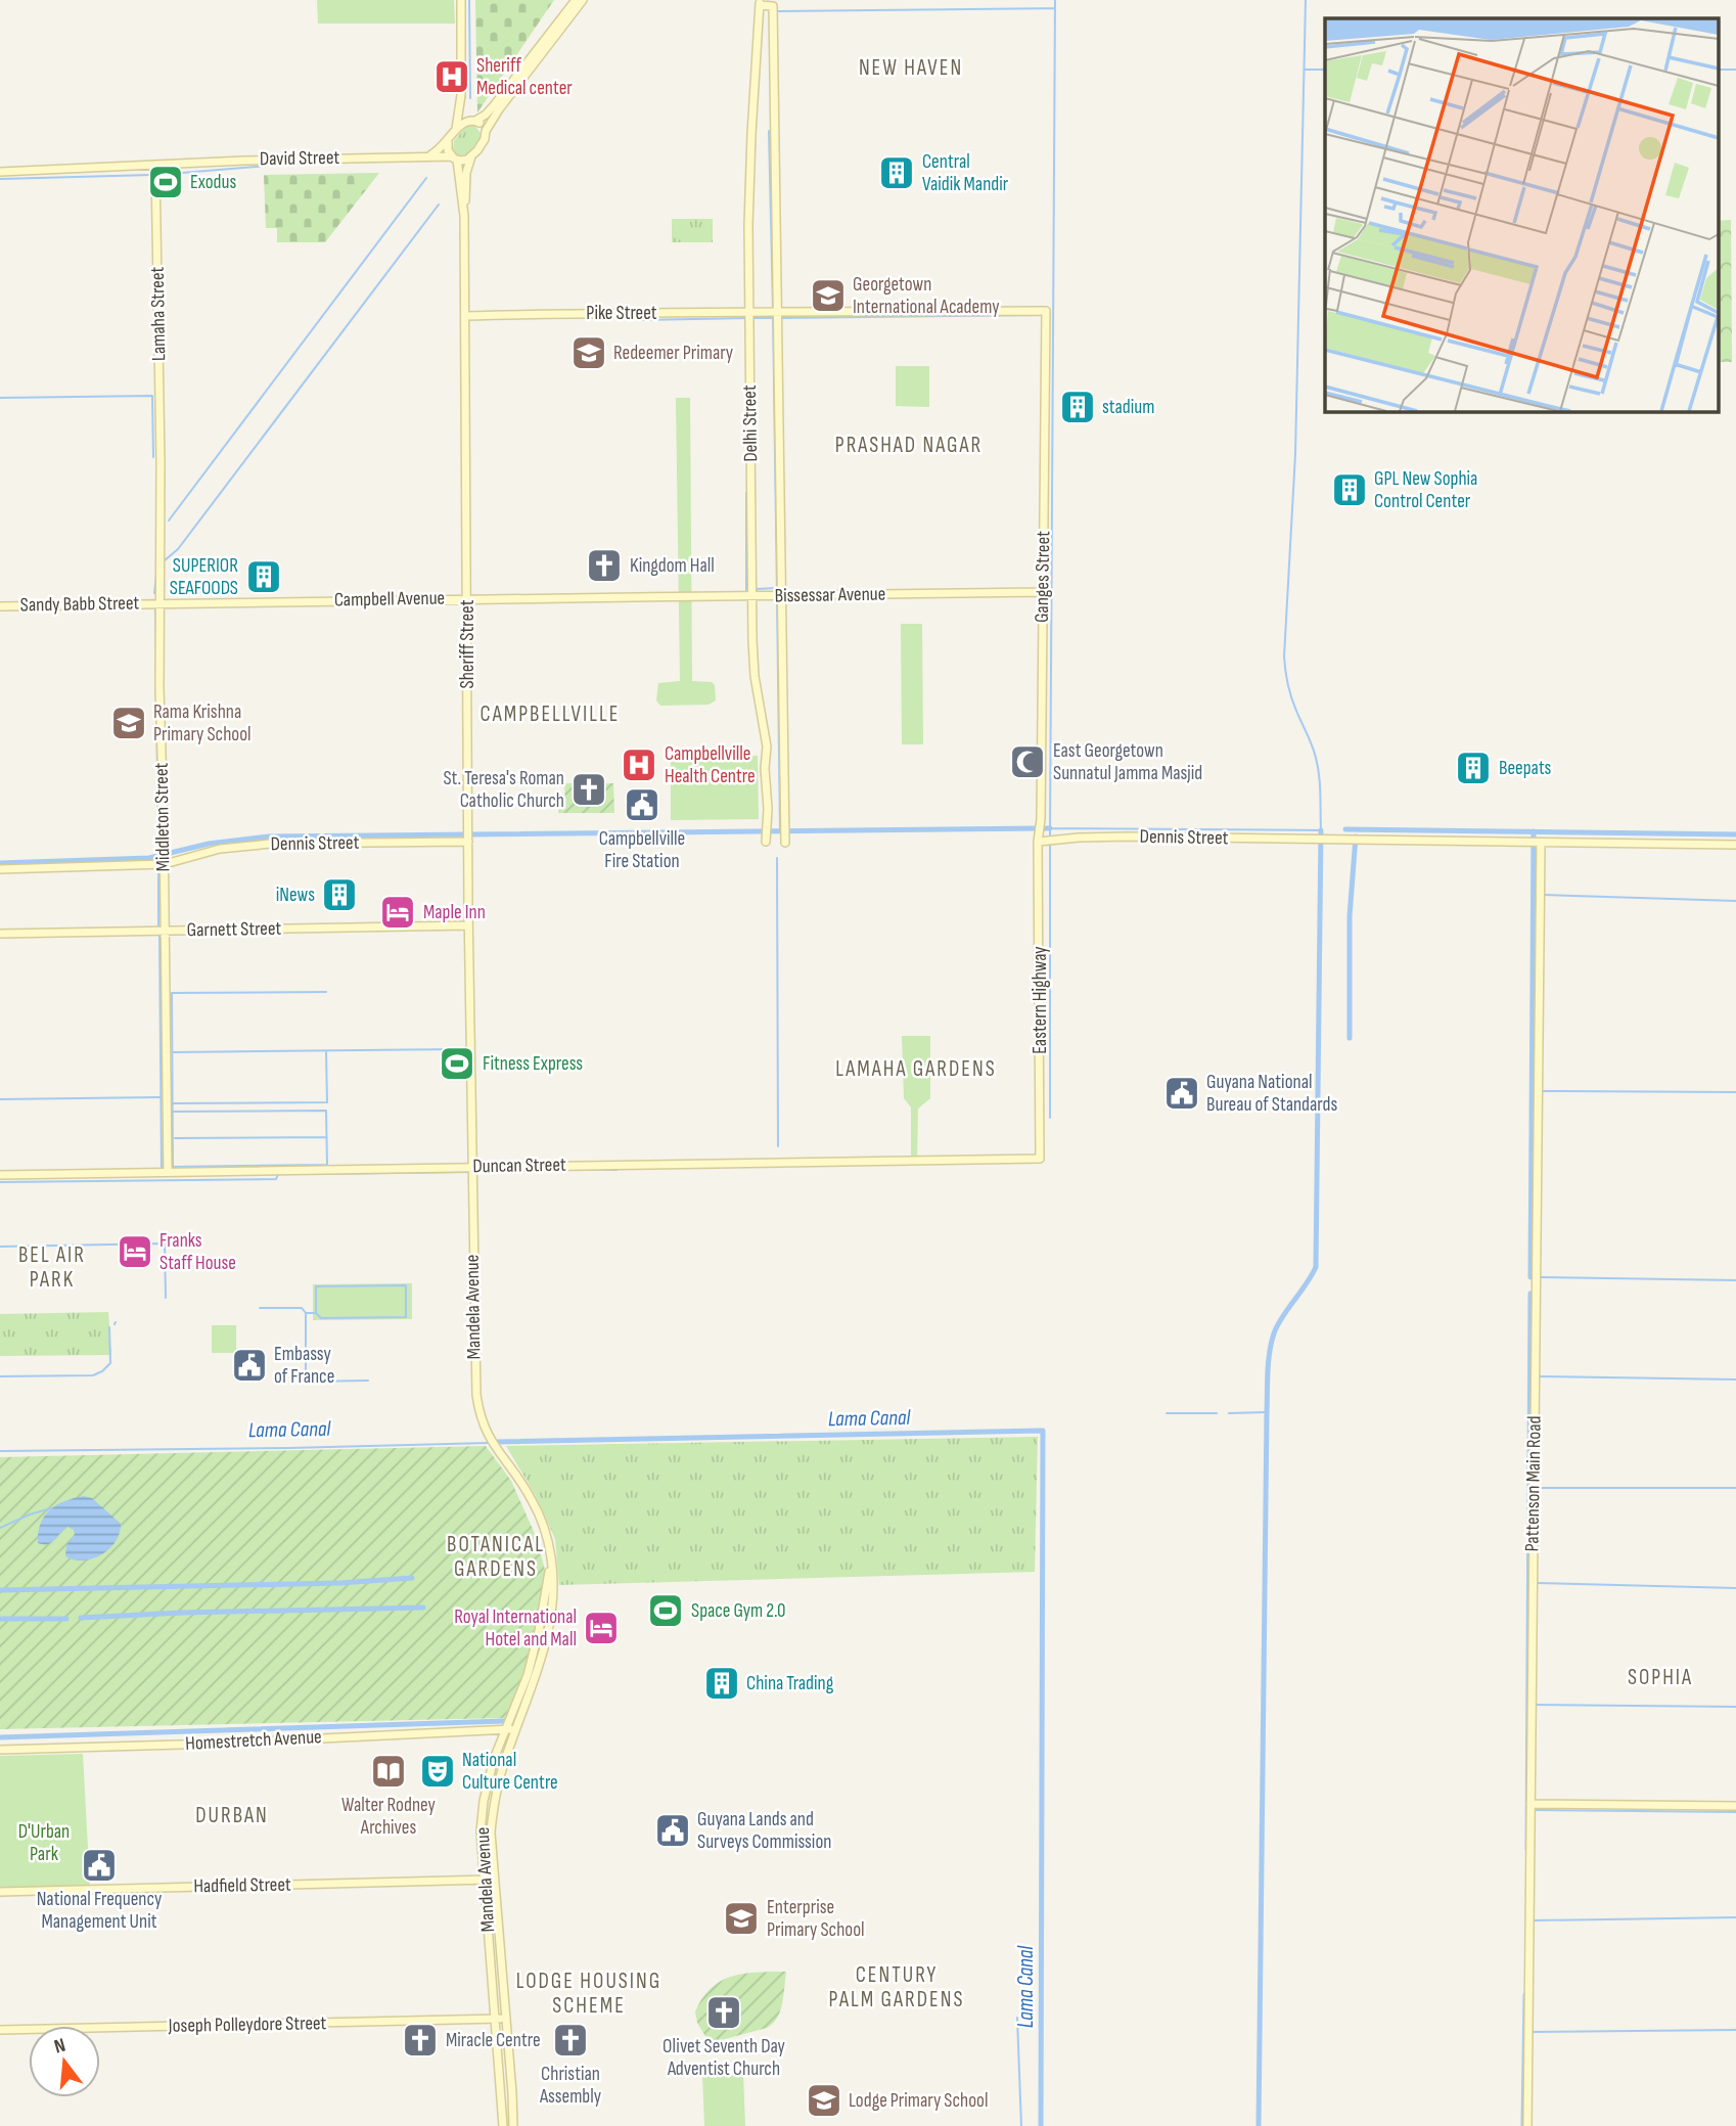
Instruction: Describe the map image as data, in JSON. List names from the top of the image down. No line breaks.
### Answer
{"streets":{"street":["David Street","Pike Street","Lamaha Street","Delhi Street","Ganges Street","Bissessar Avenue","Campbell Avenue","Sandy Babb Street","Sheriff Street","Middleton Street","Dennis Street","Garnett Street","Eastern Highway","Duncan Street","Mandela Avenue","Pattenson Main Road","Homestretch Avenue","Hadfield Street","Joseph Polleydore Street"]},"crossings":[["David Street","Lamaha Street"],["David Street","Sheriff Street"],["Pike Street","Delhi Street"],["Pike Street","Ganges Street"],["Pike Street","Sheriff Street"],["Lamaha Street","Middleton Street"],["Delhi Street","Bissessar Avenue"],["Ganges Street","Bissessar Avenue"],["Ganges Street","Dennis Street"],["Ganges Street","Eastern Highway"],["Bissessar Avenue","Campbell Avenue"],["Campbell Avenue","Sandy Babb Street"],["Campbell Avenue","Sheriff Street"],["Campbell Avenue","Middleton Street"],["Sandy Babb Street","Middleton Street"],["Sheriff Street","Dennis Street"],["Sheriff Street","Garnett Street"],["Sheriff Street","Duncan Street"],["Sheriff Street","Mandela Avenue"],["Middleton Street","Dennis Street"],["Middleton Street","Garnett Street"],["Middleton Street","Duncan Street"],["Dennis Street","Eastern Highway"],["Dennis Street","Pattenson Main Road"],["Eastern Highway","Duncan Street"],["Duncan Street","Mandela Avenue"],["Mandela Avenue","Homestretch Avenue"],["Mandela Avenue","Hadfield Street"],["Mandela Avenue","Joseph Polleydore Street"]],"districts":["NEW HAVEN","PRASHAD NAGAR","CAMPBELLVILLE","LAMAHA GARDENS","BEL AIR PARK","BOTANICAL GARDENS","SOPHIA","DURBAN","CENTURY PALM GARDENS","LODGE HOUSING SCHEME"],"water":["Lama Canal"],"parks":["D'Urban Park"],"places":{"hospital":["Sheriff Medical center","Campbellville Health Centre"],"building":["Central Vaidik Mandir","stadium","GPL New Sophia Control Center","SUPERIOR SEAFOODS","Beepats","iNews","China Trading"],"sports":["Exodus","Fitness Express","Space Gym 2.0"],"school or university":["Georgetown International Academy","Redeemer Primary","Rama Krishna Primary School","Enterprise Primary School","Lodge Primary School"],"church":["Kingdom Hall","St. Teresa's Roman Catholic Church","Olivet Seventh Day Adventist Church","Miracle Centre","Christian Assembly"],"mosque":["East Georgetown Sunnatul Jamma Masjid"],"public building":["Campbellville Fire Station","Guyana National Bureau of Standards","Embassy of France","Guyana Lands and Surveys Commission","National Frequency Management Unit"],"hotel":["Maple Inn","Franks Staff House","Royal International Hotel and Mall"],"library":["Walter Rodney Archives"],"theatre":["National Culture Centre"]},"north":"top"}
